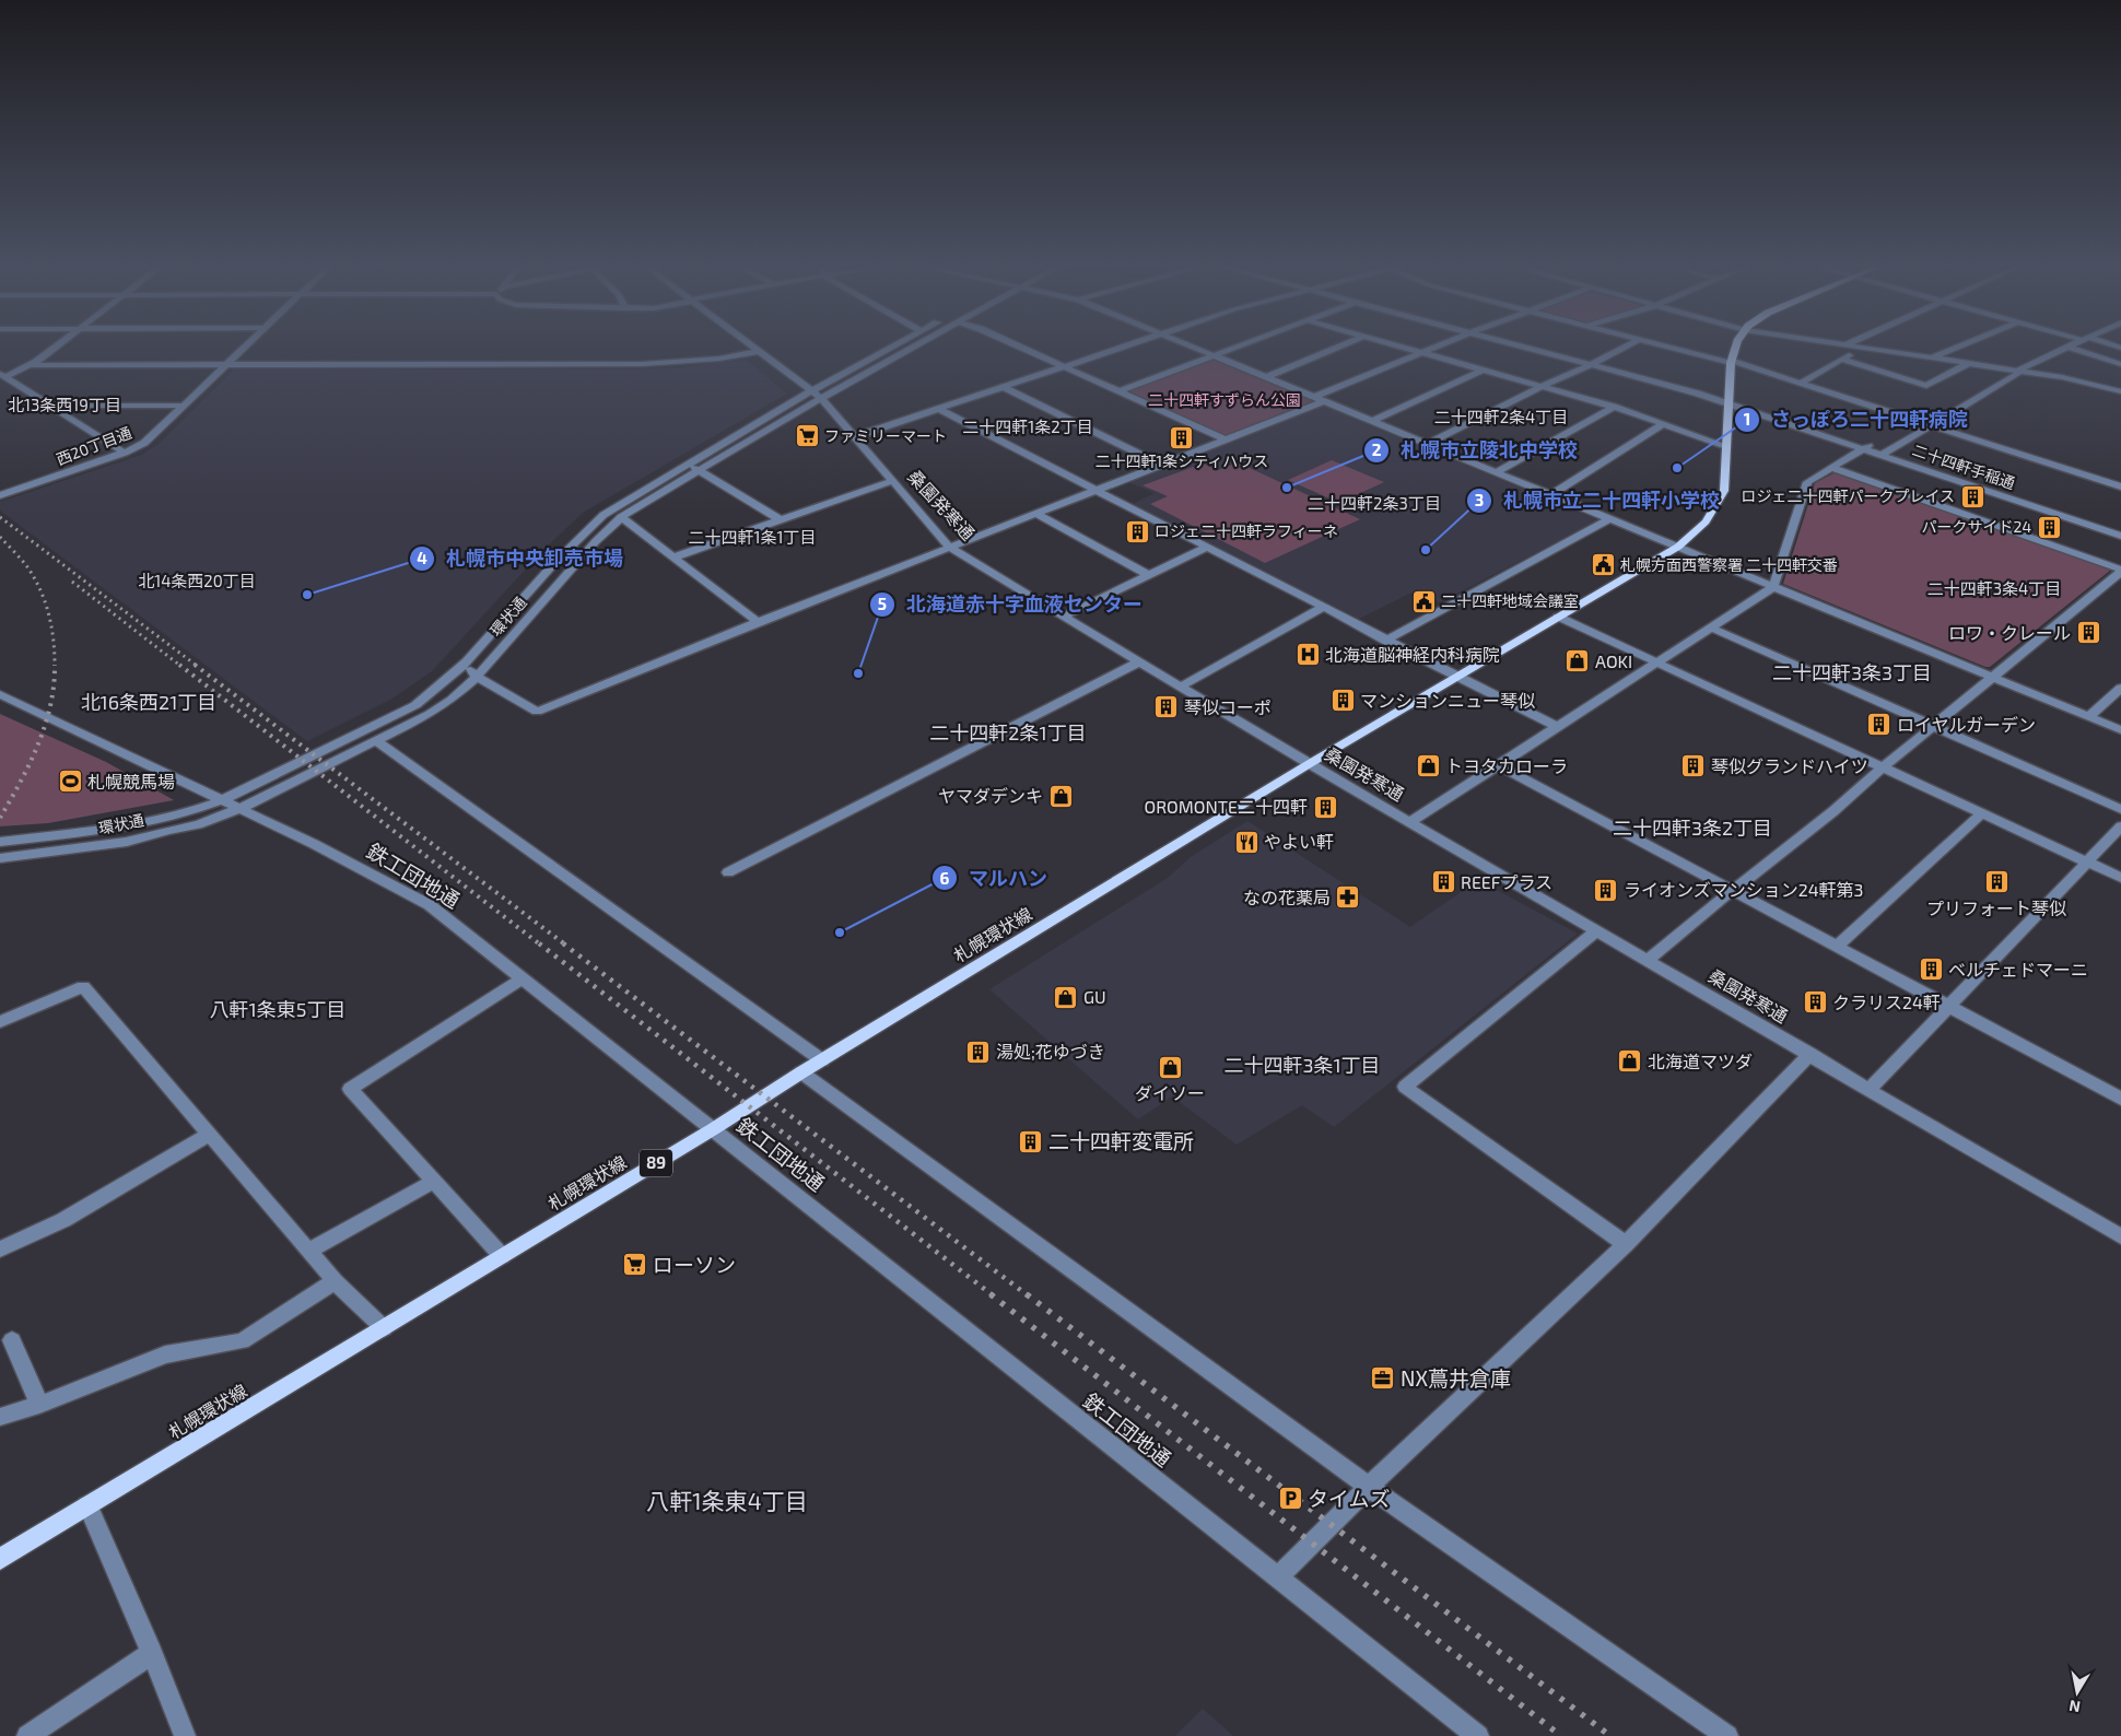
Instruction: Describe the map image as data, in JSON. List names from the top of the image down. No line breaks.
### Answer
{"streets":{"main road":["札幌環状線","89"],"street":["西20丁目通","二十四軒手稲通","桑園発寒通","環状通","鉄工団地通"]},"crossings":[["二十四軒手稲通","札幌環状線"],["桑園発寒通","環状通"],["桑園発寒通","札幌環状線"],["環状通","鉄工団地通"],["鉄工団地通","札幌環状線"]],"districts":["北13条西19丁目","二十四軒2条4丁目","二十四軒1条2丁目","二十四軒2条3丁目","二十四軒1条1丁目","北14条西20丁目","二十四軒3条4丁目","二十四軒3条3丁目","北16条西21丁目","二十四軒2条1丁目","二十四軒3条2丁目","八軒1条東5丁目","二十四軒3条1丁目","八軒1条東4丁目"],"parks":["二十四軒すずらん公園"],"places":{"supermarket":["ファミリーマート","ローソン"],"building":["二十四軒1条シティハウス","ロジェ二十四軒パークプレイス","パークサイド24","ロジェ二十四軒ラフィーネ","ロワ・クレール","マンションニュー琴似","琴似コーポ","ロイヤルガーデン","琴似グランドハイツ","OROMONTE二十四軒","REEFプラス","プリフォート琴似","ライオンズマンション24軒第3","ベルチェドマーニ","クラリス24軒","湯処;花ゆづき","二十四軒変電所"],"other":["さっぽろ二十四軒病院","札幌市立陵北中学校","札幌市立二十四軒小学校","札幌市中央卸売市場","北海道赤十字血液センター","マルハン"],"public building":["札幌方面西警察署 二十四軒交番","二十四軒地域会議室"],"hospital":["北海道脳神経内科病院"],"shop":["AOKI","トヨタカローラ","ヤマダデンキ","GU","北海道マツダ","ダイソー"],"sports":["札幌競馬場"],"restaurant":["やよい軒"],"pharmacy":["なの花薬局"],"office":["NX蔦井倉庫"],"parking":["タイムズ"]},"north":"bottom"}
